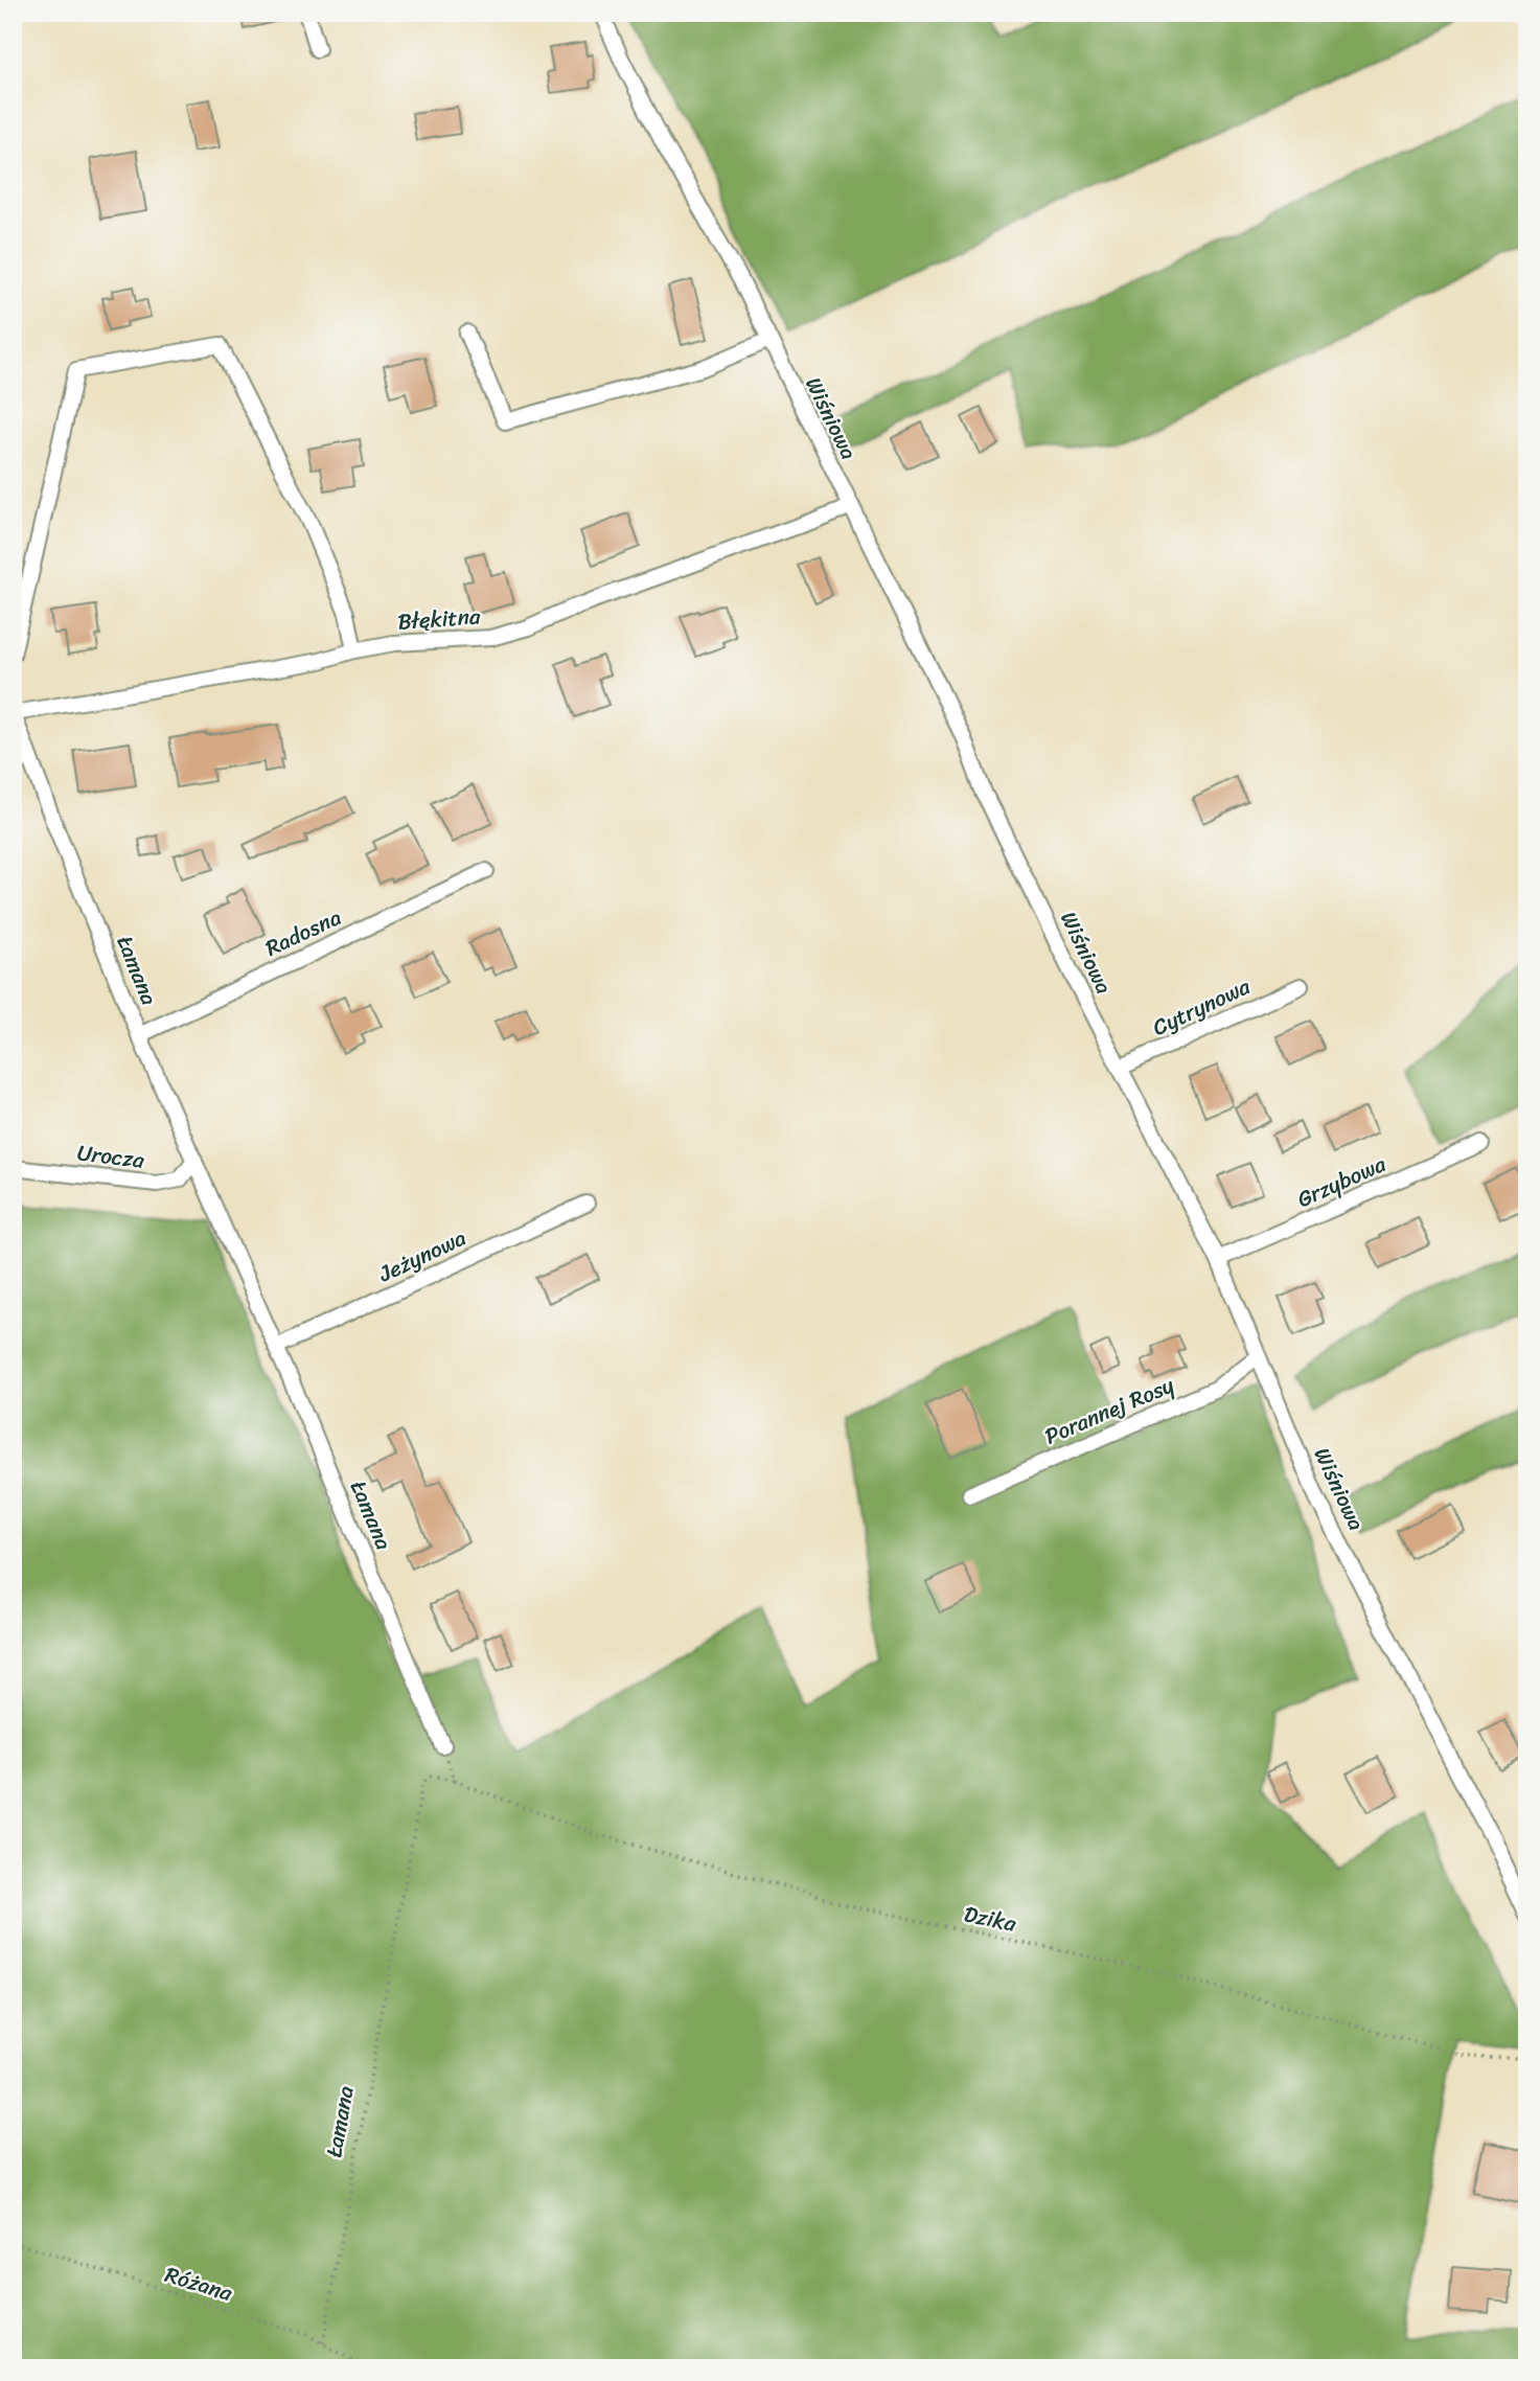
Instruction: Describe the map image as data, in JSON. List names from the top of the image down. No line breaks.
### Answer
{"streets":{"street":["Wiśniowa","Błękitna","Radosna","Łamana","Cytrynowa","Urocza","Grzybowa","Jeżynowa","Porannej Rosy"],"path":["Dzika","Różana"]},"crossings":[["Wiśniowa","Błękitna"],["Wiśniowa","Cytrynowa"],["Wiśniowa","Grzybowa"],["Wiśniowa","Porannej Rosy"],["Błękitna","Łamana"],["Radosna","Łamana"],["Łamana","Urocza"],["Łamana","Jeżynowa"],["Łamana","Dzika"],["Łamana","Różana"]]}
